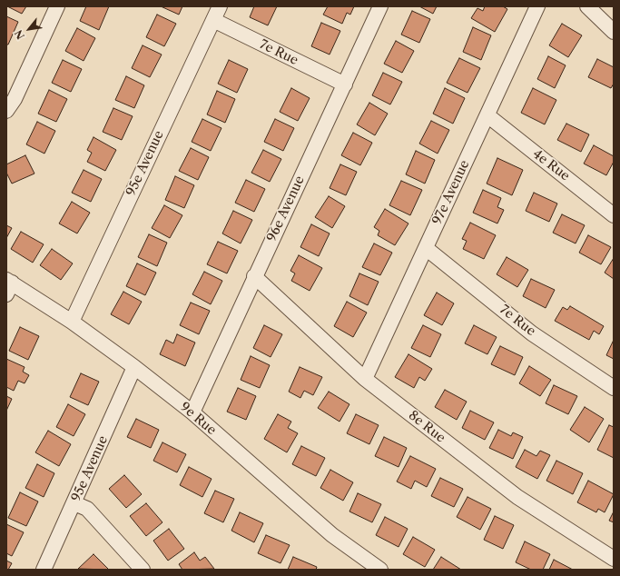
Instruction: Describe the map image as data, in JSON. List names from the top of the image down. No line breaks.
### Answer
{"streets":{"street":["7e Rue","95e Avenue","4e Rue","97e Avenue","96e Avenue","9e Rue","8e Rue"]},"crossings":[["7e Rue","95e Avenue"],["7e Rue","97e Avenue"],["7e Rue","96e Avenue"],["95e Avenue","9e Rue"],["4e Rue","97e Avenue"],["97e Avenue","8e Rue"],["96e Avenue","9e Rue"],["96e Avenue","8e Rue"]],"north":"bottom left"}
